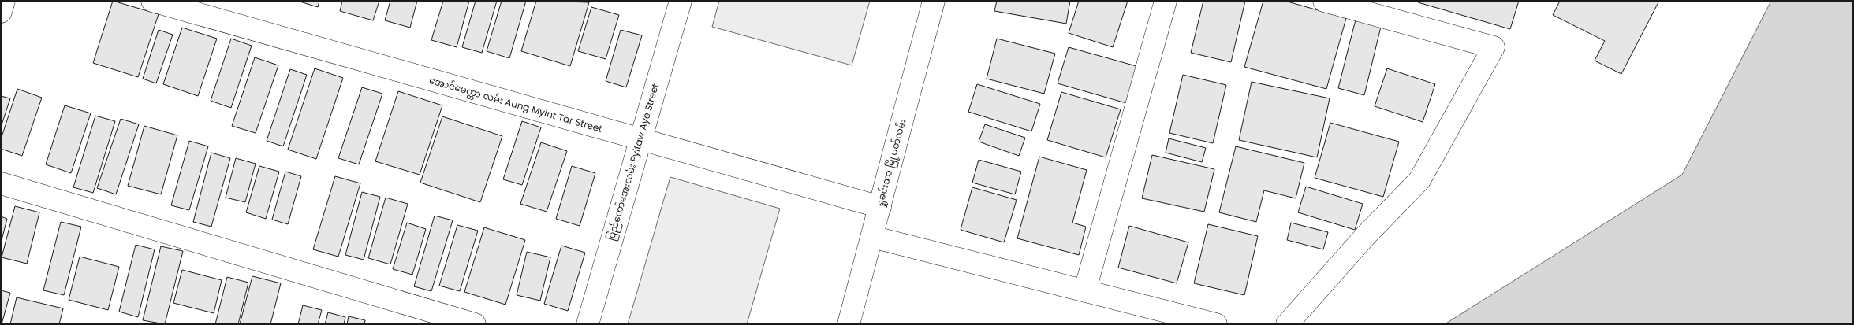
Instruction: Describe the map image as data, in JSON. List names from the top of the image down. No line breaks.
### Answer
{"streets":{"street":["အောင်မေတ္တာ လမ်း Aung Myint Tar Street","ပြည်တော်အေးလမ်း Pyitaw Aye Street","ရှုခင်းသာ မြို့ပတ်လမ်း"]},"crossings":[["အောင်မေတ္တာ လမ်း Aung Myint Tar Street","ပြည်တော်အေးလမ်း Pyitaw Aye Street"],["အောင်မေတ္တာ လမ်း Aung Myint Tar Street","ရှုခင်းသာ မြို့ပတ်လမ်း"]]}
